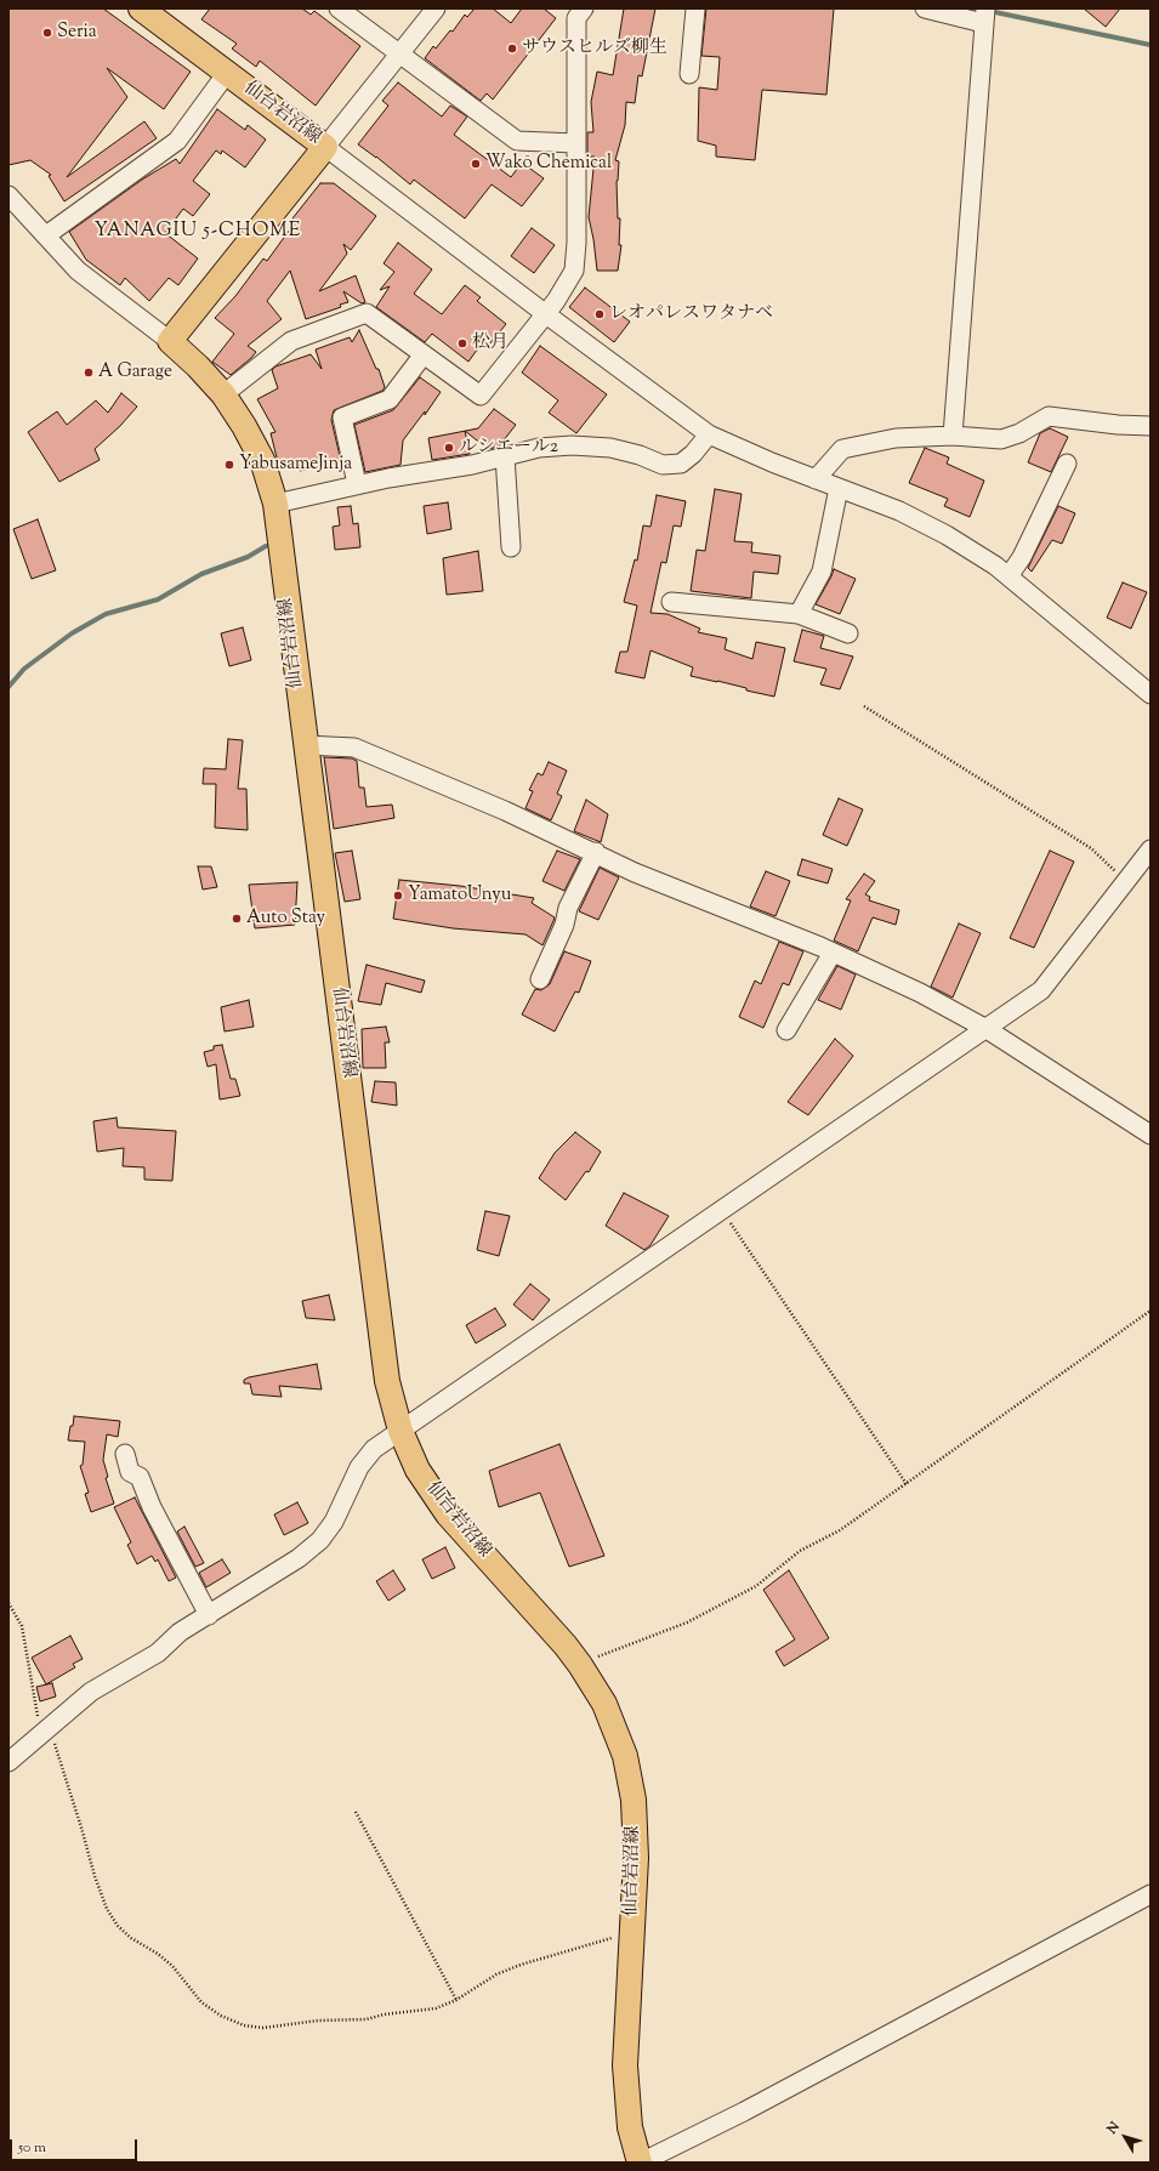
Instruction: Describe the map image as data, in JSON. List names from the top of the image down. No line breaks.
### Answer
{"streets":{"main road":["仙台岩沼線"]},"districts":["YANAGIU 5-CHOME"],"places":["Seria","サウスヒルズ柳生","Wakō Chemical","レオパレスワタナベ","松月","A Garage","ルシエール2","YabusameJinja","YamatoUnyu","Auto Stay"],"scale_bar":"50 m","north":"top left"}
